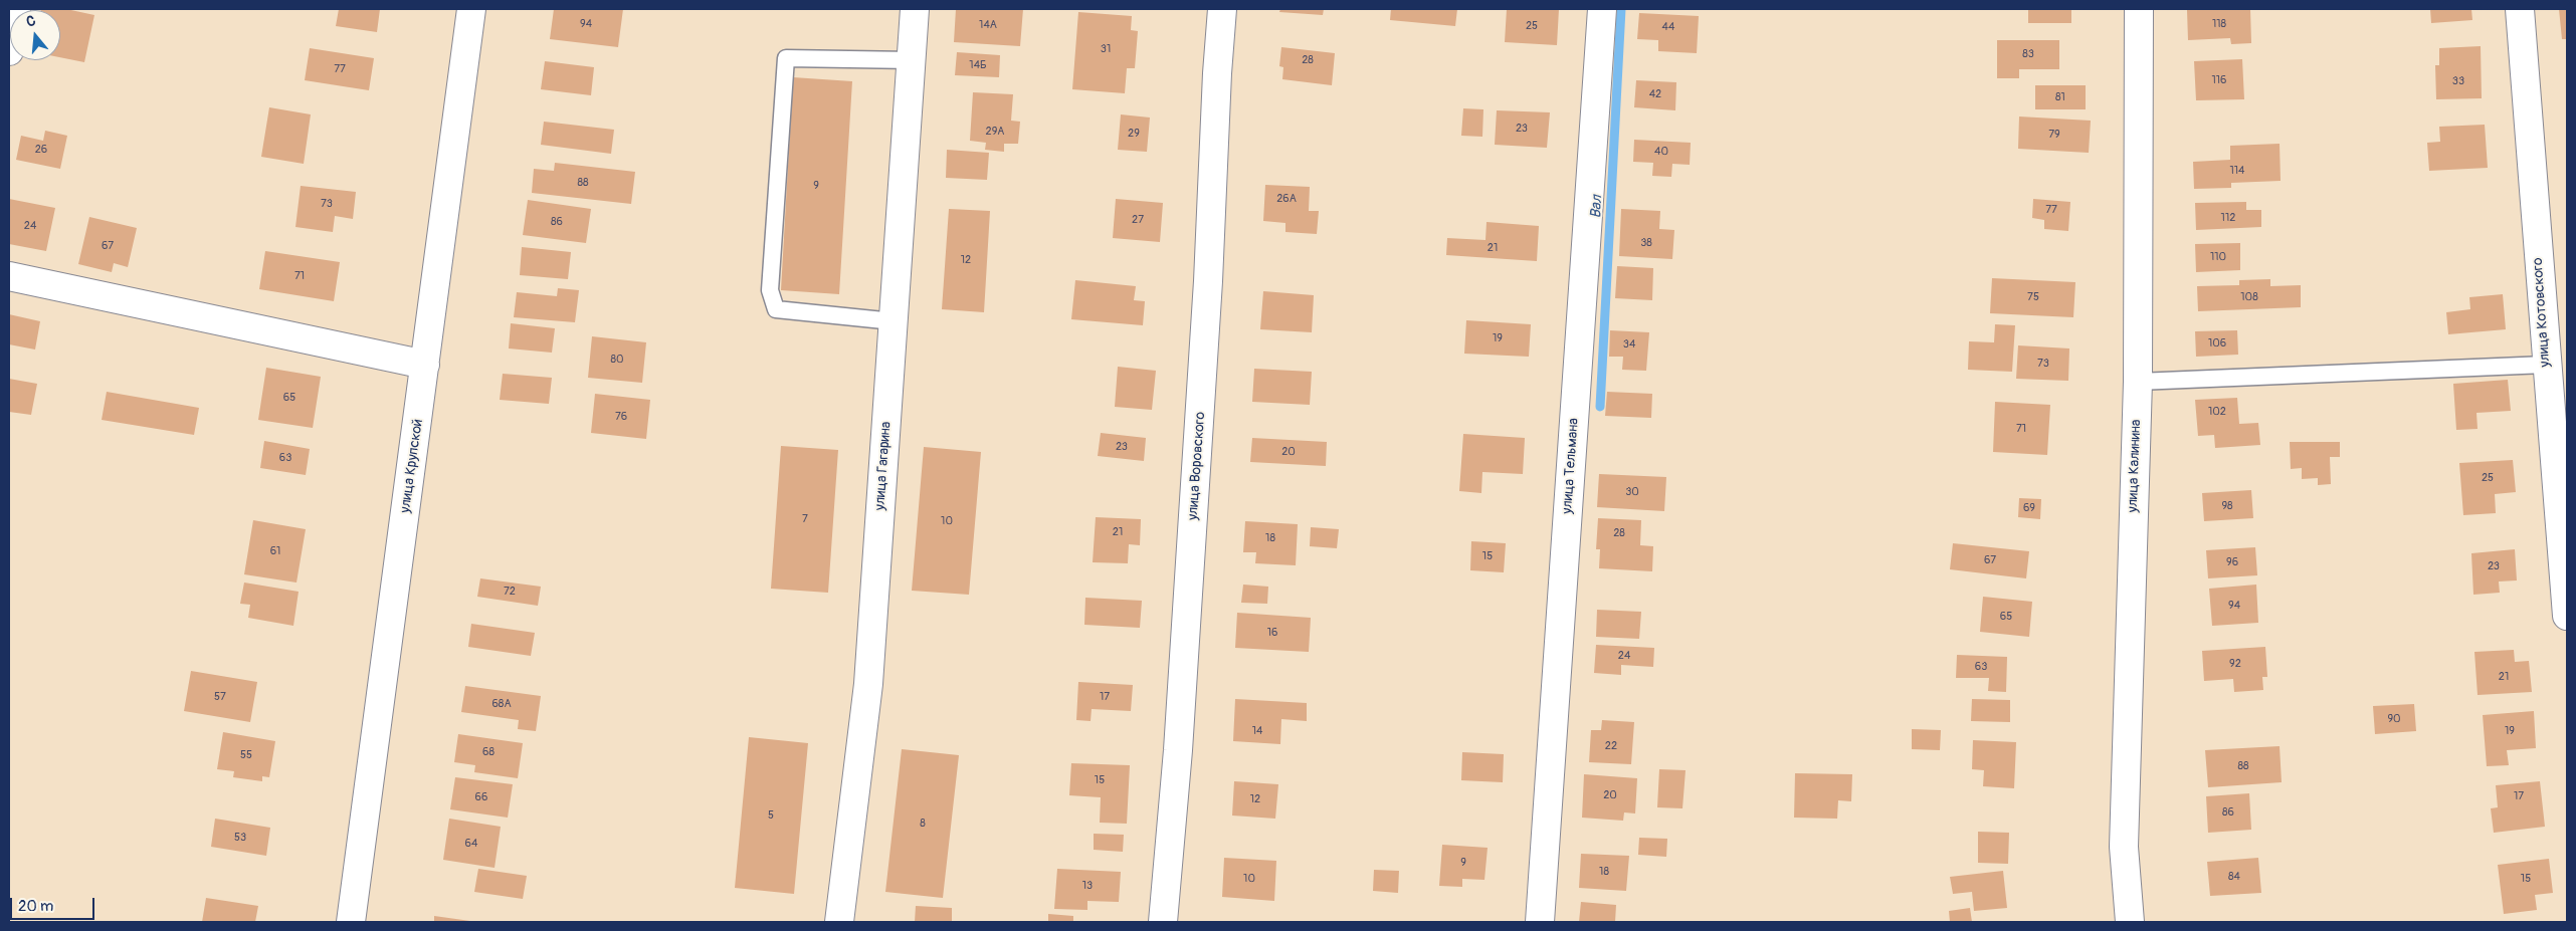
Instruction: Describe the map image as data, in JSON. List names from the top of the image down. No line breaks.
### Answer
{"streets":{"street":["улица Котовского","улица Крупской","улица Гагарина","улица Воровского","улица Тельмана","улица Калинина"]},"water":["Вал"],"house_numbers":["94","118","14А","25","44","31","83","28","14Б","77","116","33","42","81","23","29А","29","79","26","40","114","88","9","26А","73","77","112","27","86","24","38","67","21","110","12","71","75","108","19","106","34","80","73","65","102","76","71","23","20","63","25","30","98","69","7","10","21","28","18","61","15","67","96","23","72","94","65","16","24","92","63","21","57","17","68А","90","14","19","22","68","55","88","15","20","17","66","12","86","5","8","53","64","9","18","84","10","15","13"],"scale_bar":"20 m","north":"top"}
